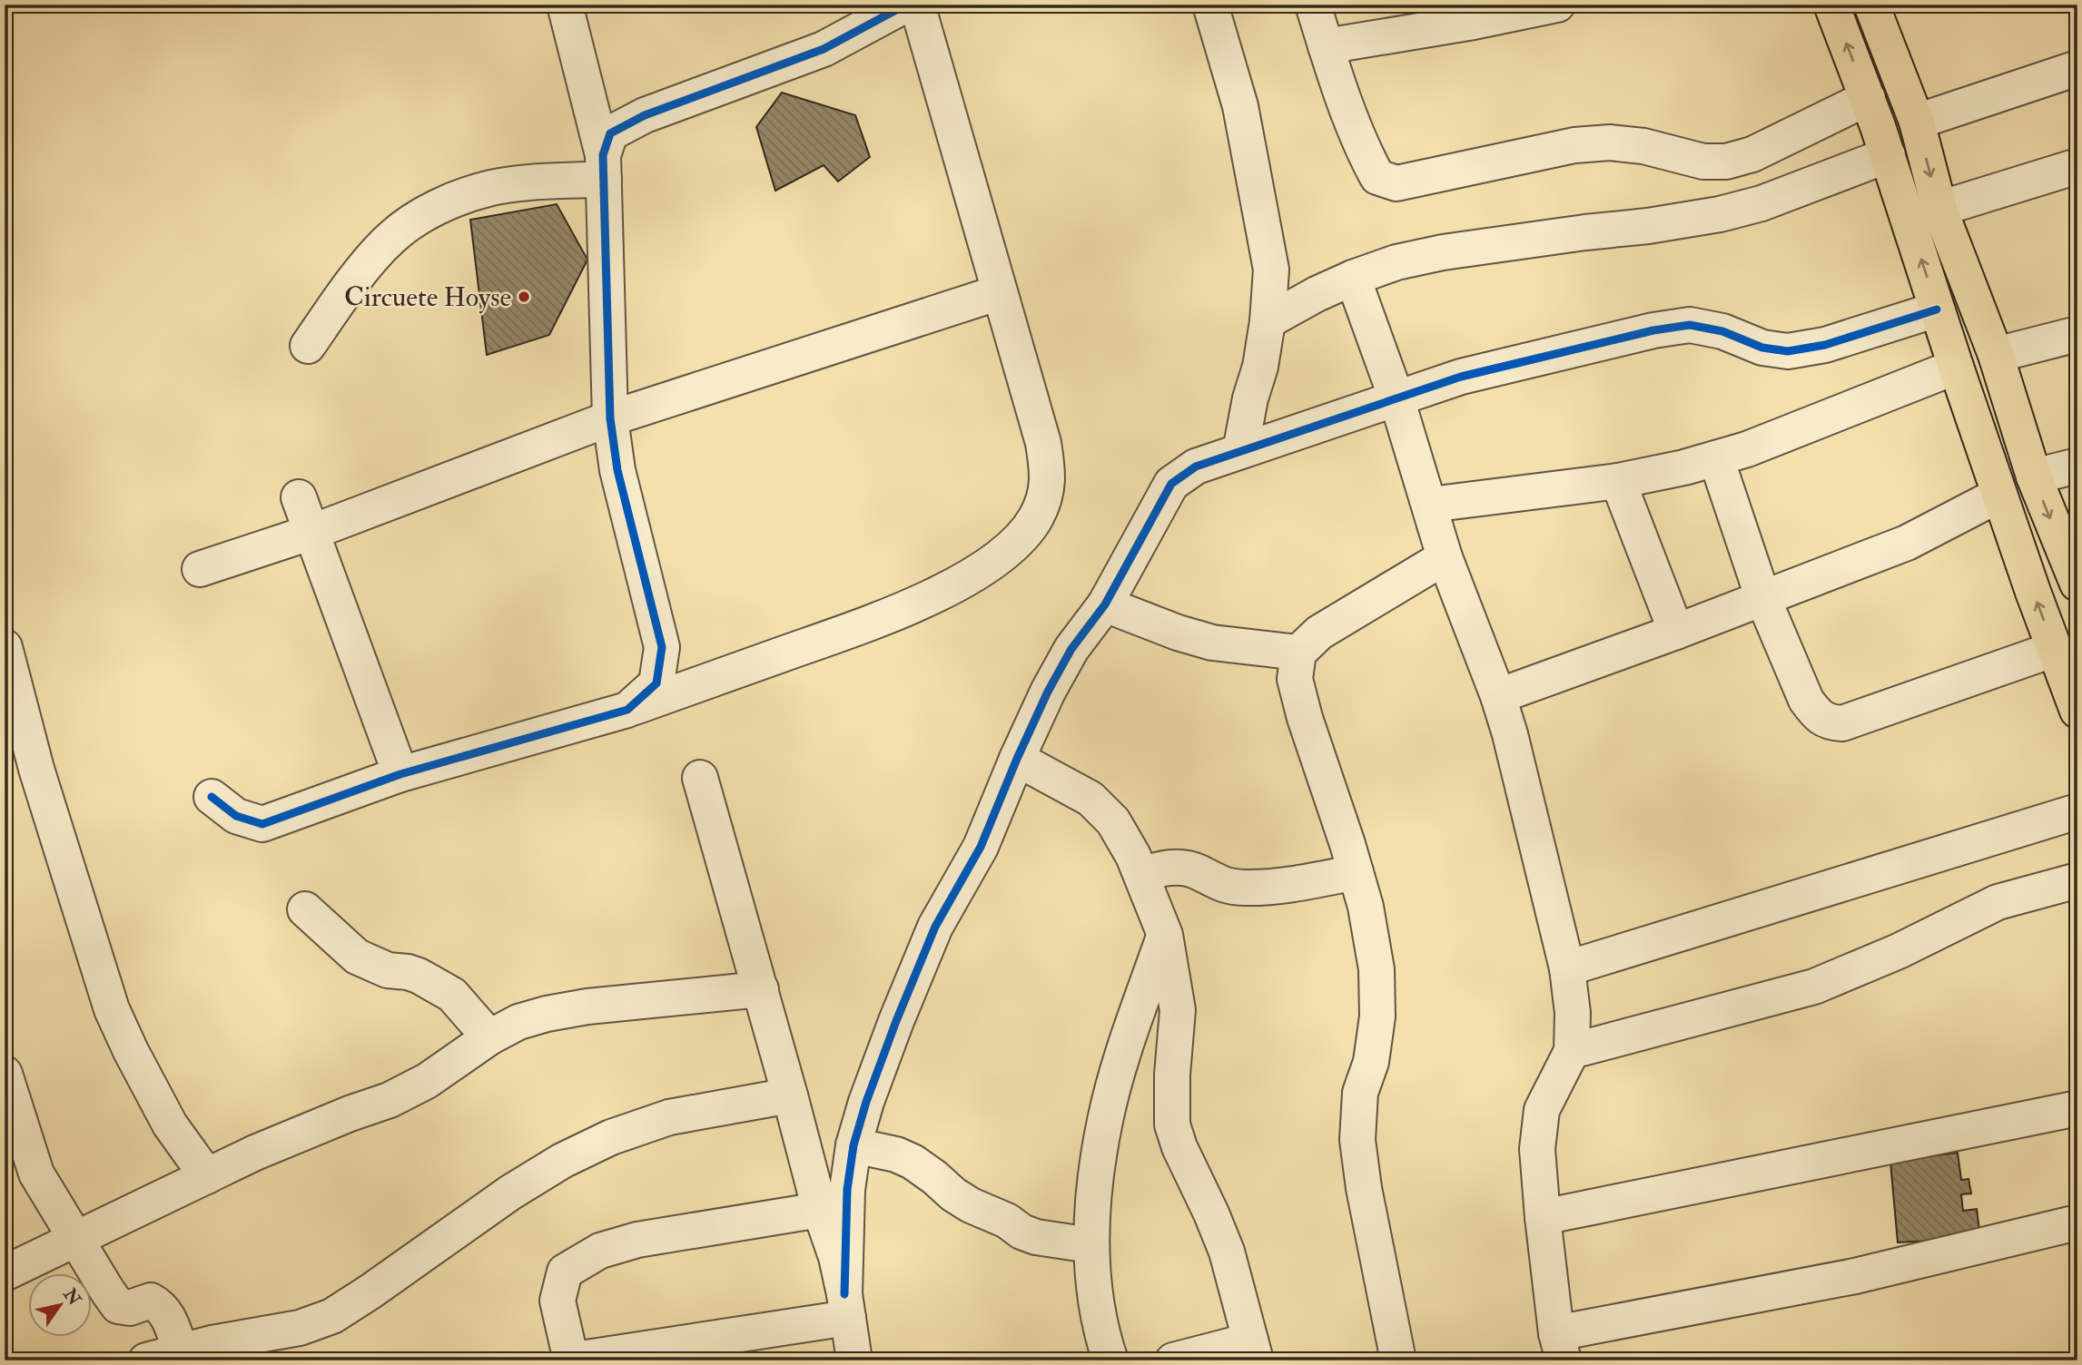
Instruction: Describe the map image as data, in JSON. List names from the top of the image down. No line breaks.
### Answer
{"places":["Circuete Hoyse"],"north":"top right"}
